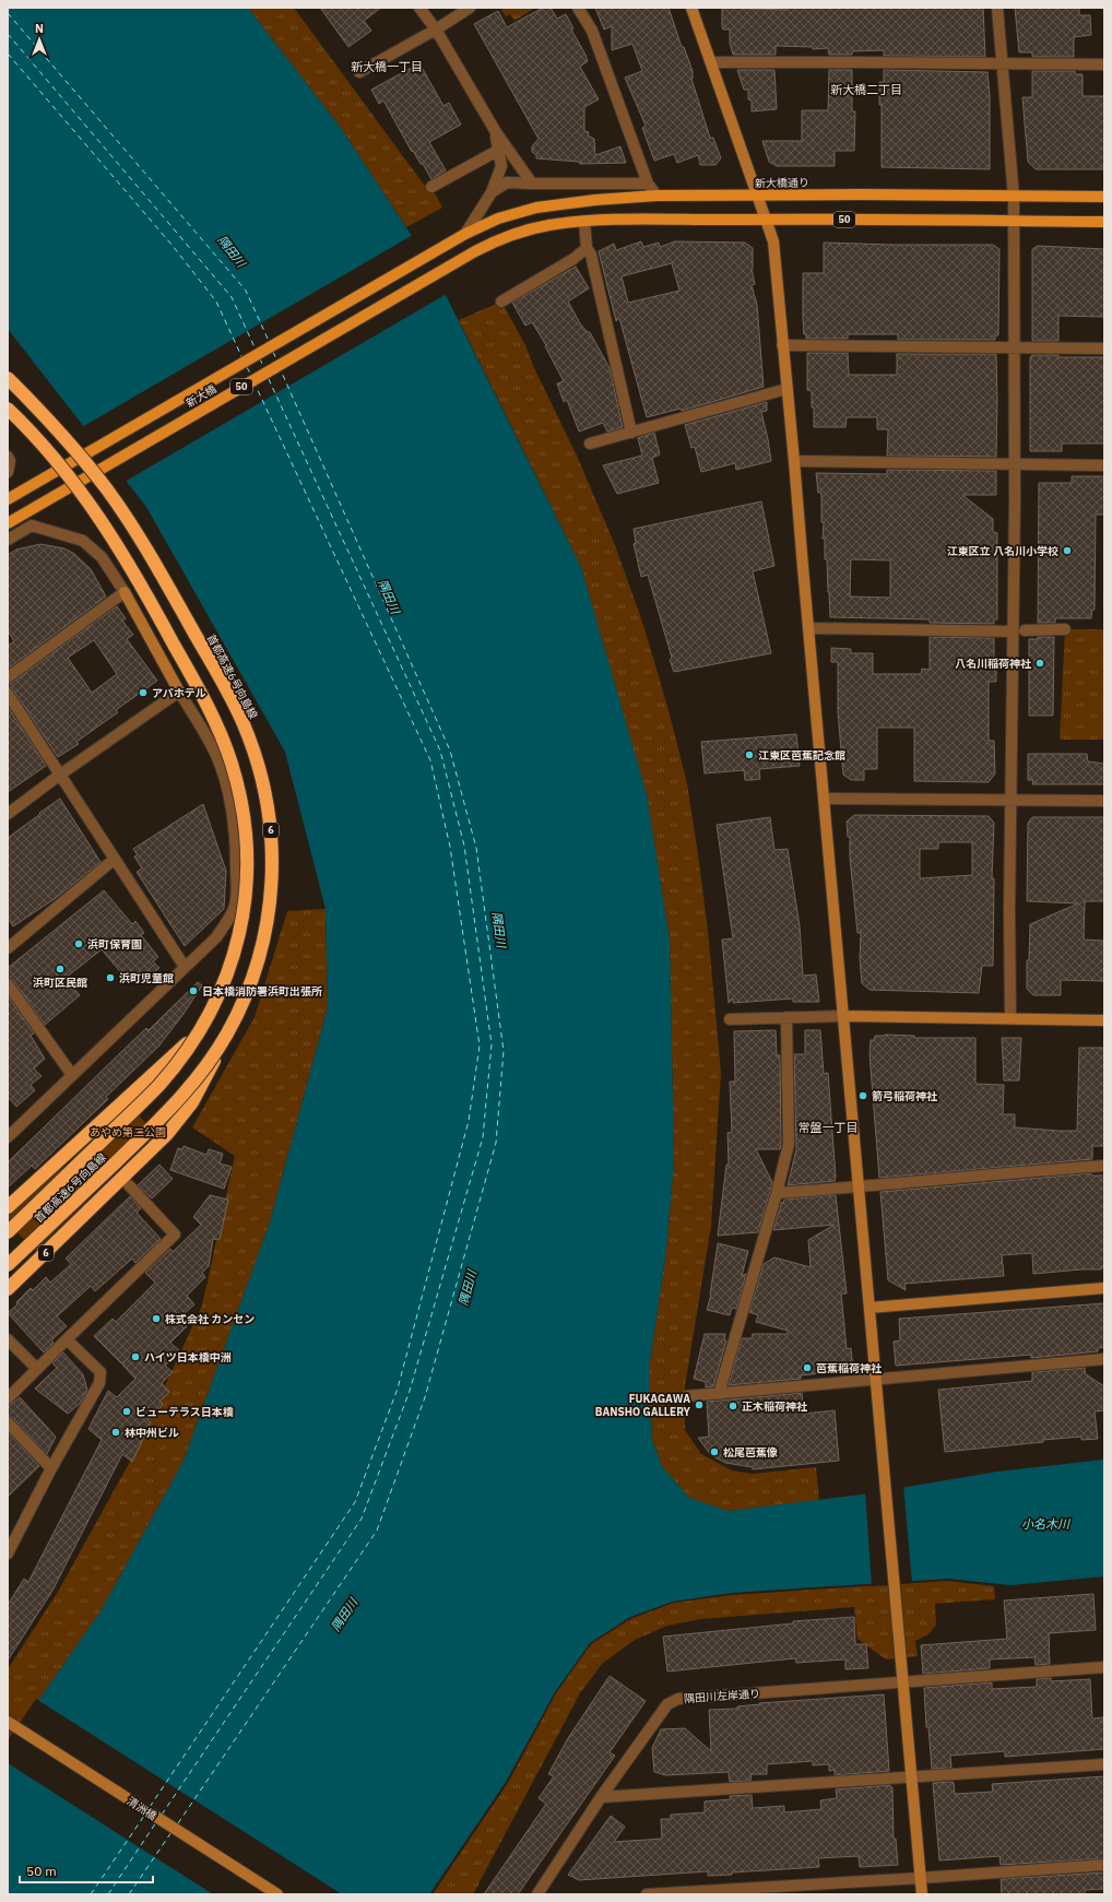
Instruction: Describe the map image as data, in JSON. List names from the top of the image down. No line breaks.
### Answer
{"streets":{"highway":["首都高速6号向島線","6"],"main road":["新大橋通り","50","新大橋"],"street":["隅田川左岸通り","清洲橋"]},"crossings":[["新大橋通り","新大橋"],["50","新大橋"],["首都高速6号向島線","6"]],"districts":["新大橋一丁目","新大橋二丁目","常盤一丁目"],"water":["隅田川","小名木川"],"parks":["あやめ第二公園"],"places":["江東区立 八名川小学校","八名川稲荷神社","アパホテル","江東区芭蕉記念館","浜町保育園","浜町区民館","浜町児童館","日本橋消防署浜町出張所","箭弓稲荷神社","株式会社 カンセン","ハイツ日本橋中洲","芭蕉稲荷神社","FUKAGAWA BANSHO GALLERY","正木稲荷神社","ビューテラス日本橋","林中州ビル","松尾芭蕉像"],"scale_bar":"50 m","north":"top"}
